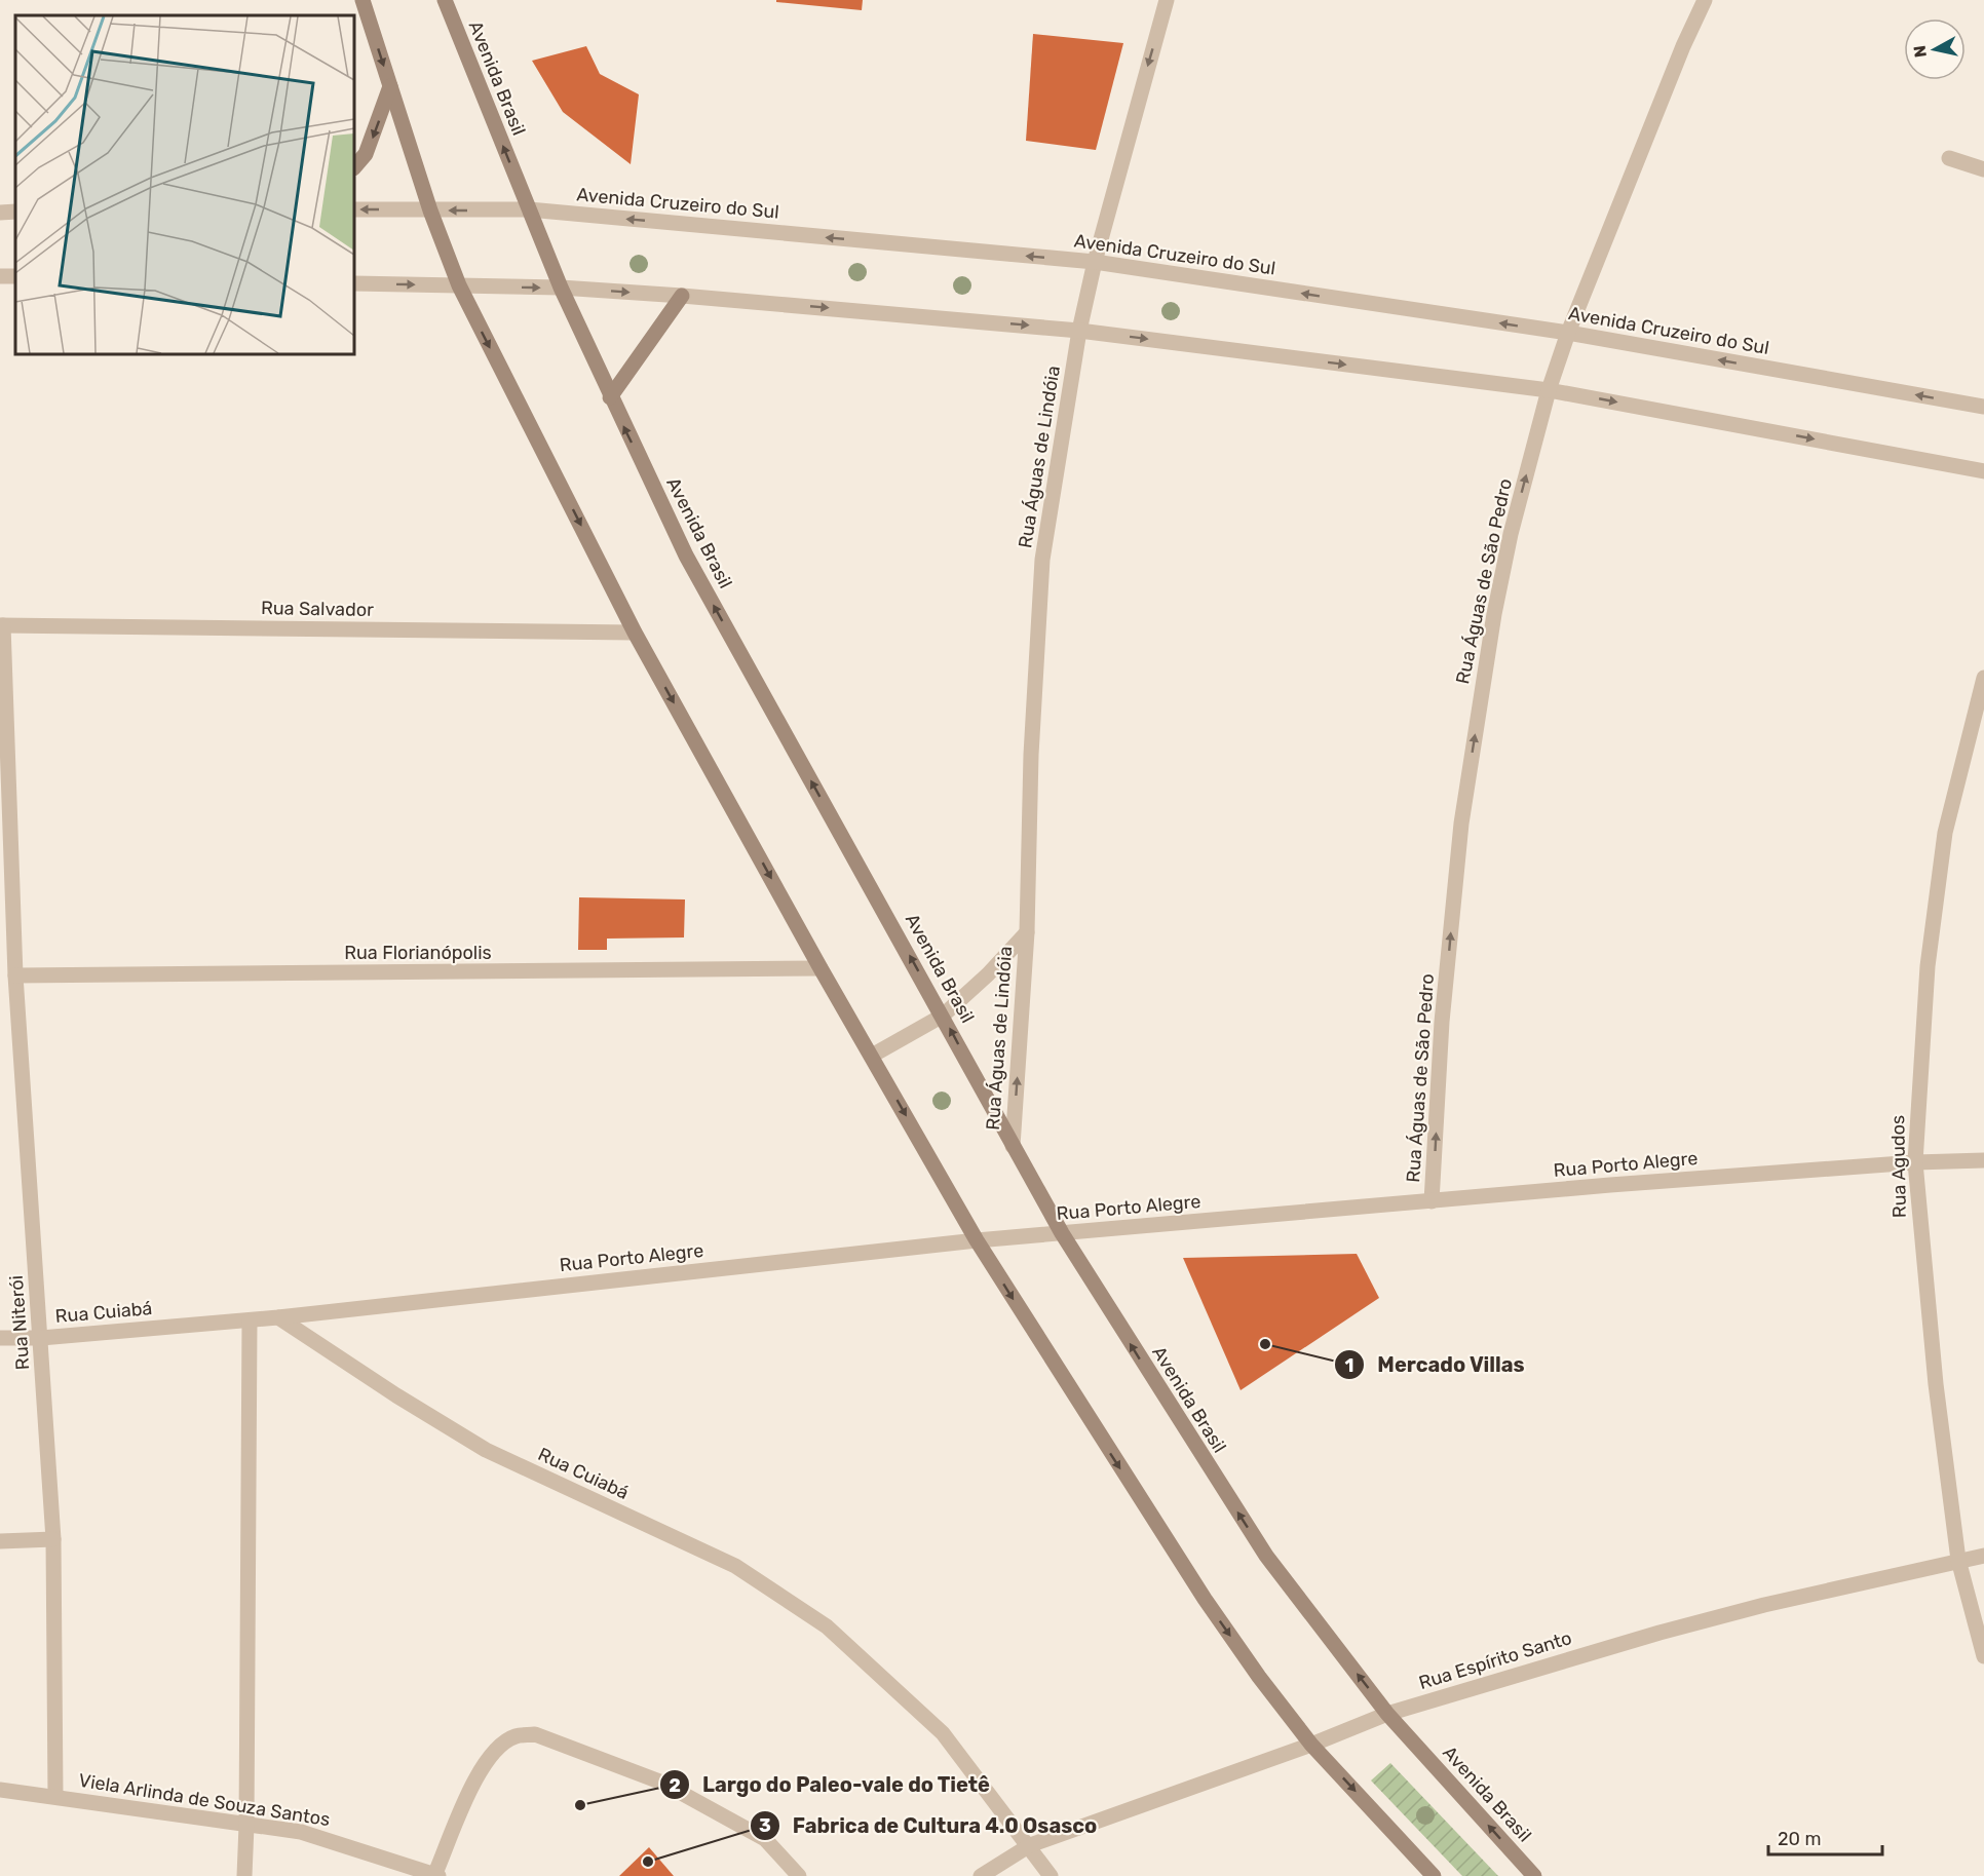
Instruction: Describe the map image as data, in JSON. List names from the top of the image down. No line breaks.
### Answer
{"streets":{"main road":["Avenida Brasil"],"street":["Avenida Cruzeiro do Sul","Rua Águas de Lindóia","Rua Águas de São Pedro","Rua Salvador","Rua Florianópolis","Rua Porto Alegre","Rua Agudos","Rua Cuiabá","Rua Niterói","Rua Espírito Santo","Viela Arlinda de Souza Santos"]},"crossings":[["Avenida Brasil","Avenida Cruzeiro do Sul"],["Avenida Brasil","Rua Águas de Lindóia"],["Avenida Brasil","Rua Porto Alegre"],["Avenida Brasil","Rua Espírito Santo"],["Avenida Cruzeiro do Sul","Rua Águas de Lindóia"],["Avenida Cruzeiro do Sul","Rua Águas de São Pedro"],["Rua Águas de São Pedro","Rua Porto Alegre"],["Rua Salvador","Rua Niterói"],["Rua Florianópolis","Rua Niterói"],["Rua Porto Alegre","Rua Agudos"],["Rua Porto Alegre","Rua Cuiabá"],["Rua Agudos","Rua Espírito Santo"],["Rua Cuiabá","Rua Niterói"],["Rua Cuiabá","Rua Espírito Santo"],["Rua Niterói","Viela Arlinda de Souza Santos"]],"one_way":["Rua Águas de São Pedro"],"places":["Mercado Villas","Largo do Paleo-vale do Tietê","Fabrica de Cultura 4.0 Osasco"],"scale_bar":"20 m","north":"left"}
